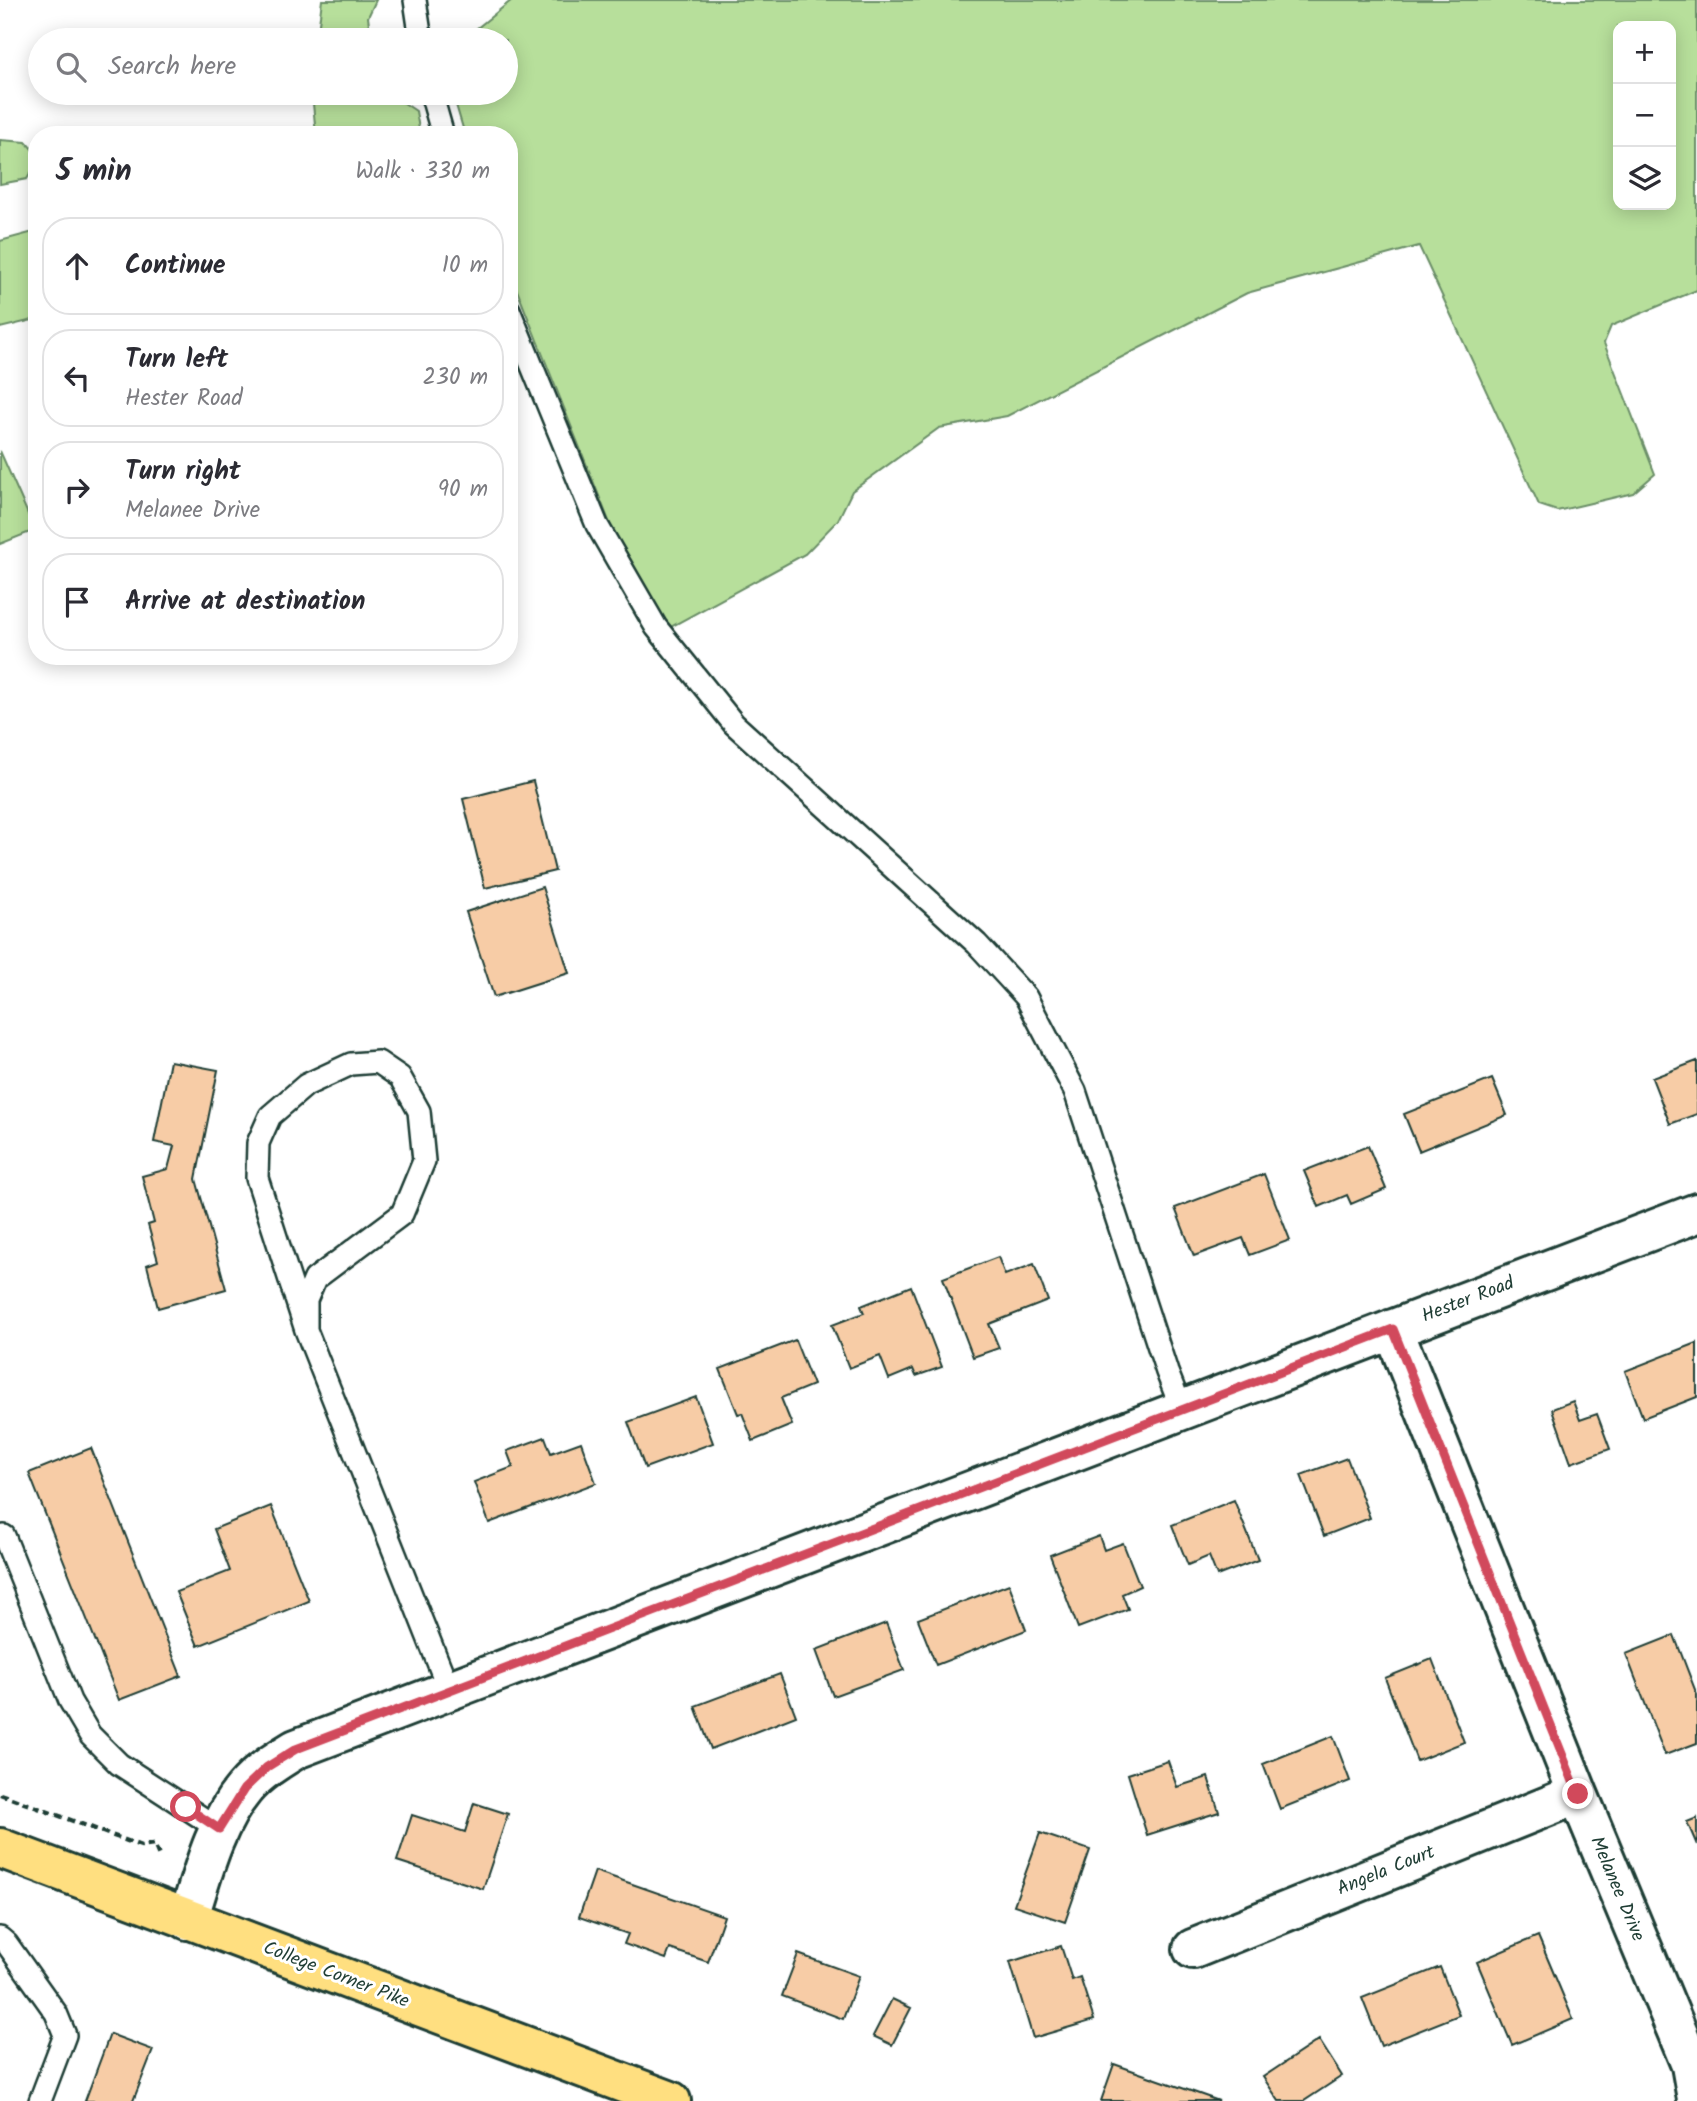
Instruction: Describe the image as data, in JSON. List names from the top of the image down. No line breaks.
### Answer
{"streets":{"highway":["College Corner Pike"],"street":["Hester Road","Angela Court","Melanee Drive"]},"crossings":[["Hester Road","Melanee Drive"],["Hester Road","College Corner Pike"],["Angela Court","Melanee Drive"]],"page":{"map_buttons":["+","−"],"search":"Search here","heading":["5 min","Walk · 330 m"],"list":[["Continue","10 m"],["Turn left","Hester Road","230 m"],["Turn right","Melanee Drive","90 m"],"Arrive at destination"]}}
